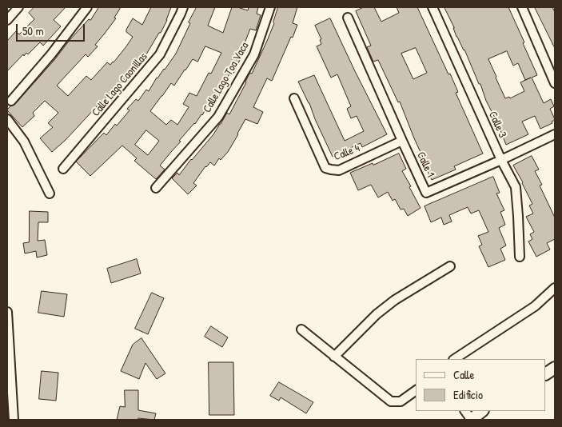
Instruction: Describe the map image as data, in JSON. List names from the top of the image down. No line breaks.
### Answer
{"streets":{"street":["Calle Lago Toa Vaca","Calle Lago Caonillas","Calle 3","Calle 4","Calle 1"]},"crossings":[["Calle 3","Calle 1"],["Calle 4","Calle 1"]],"legend":["Calle","Edificio"],"scale_bar":"50 m"}
